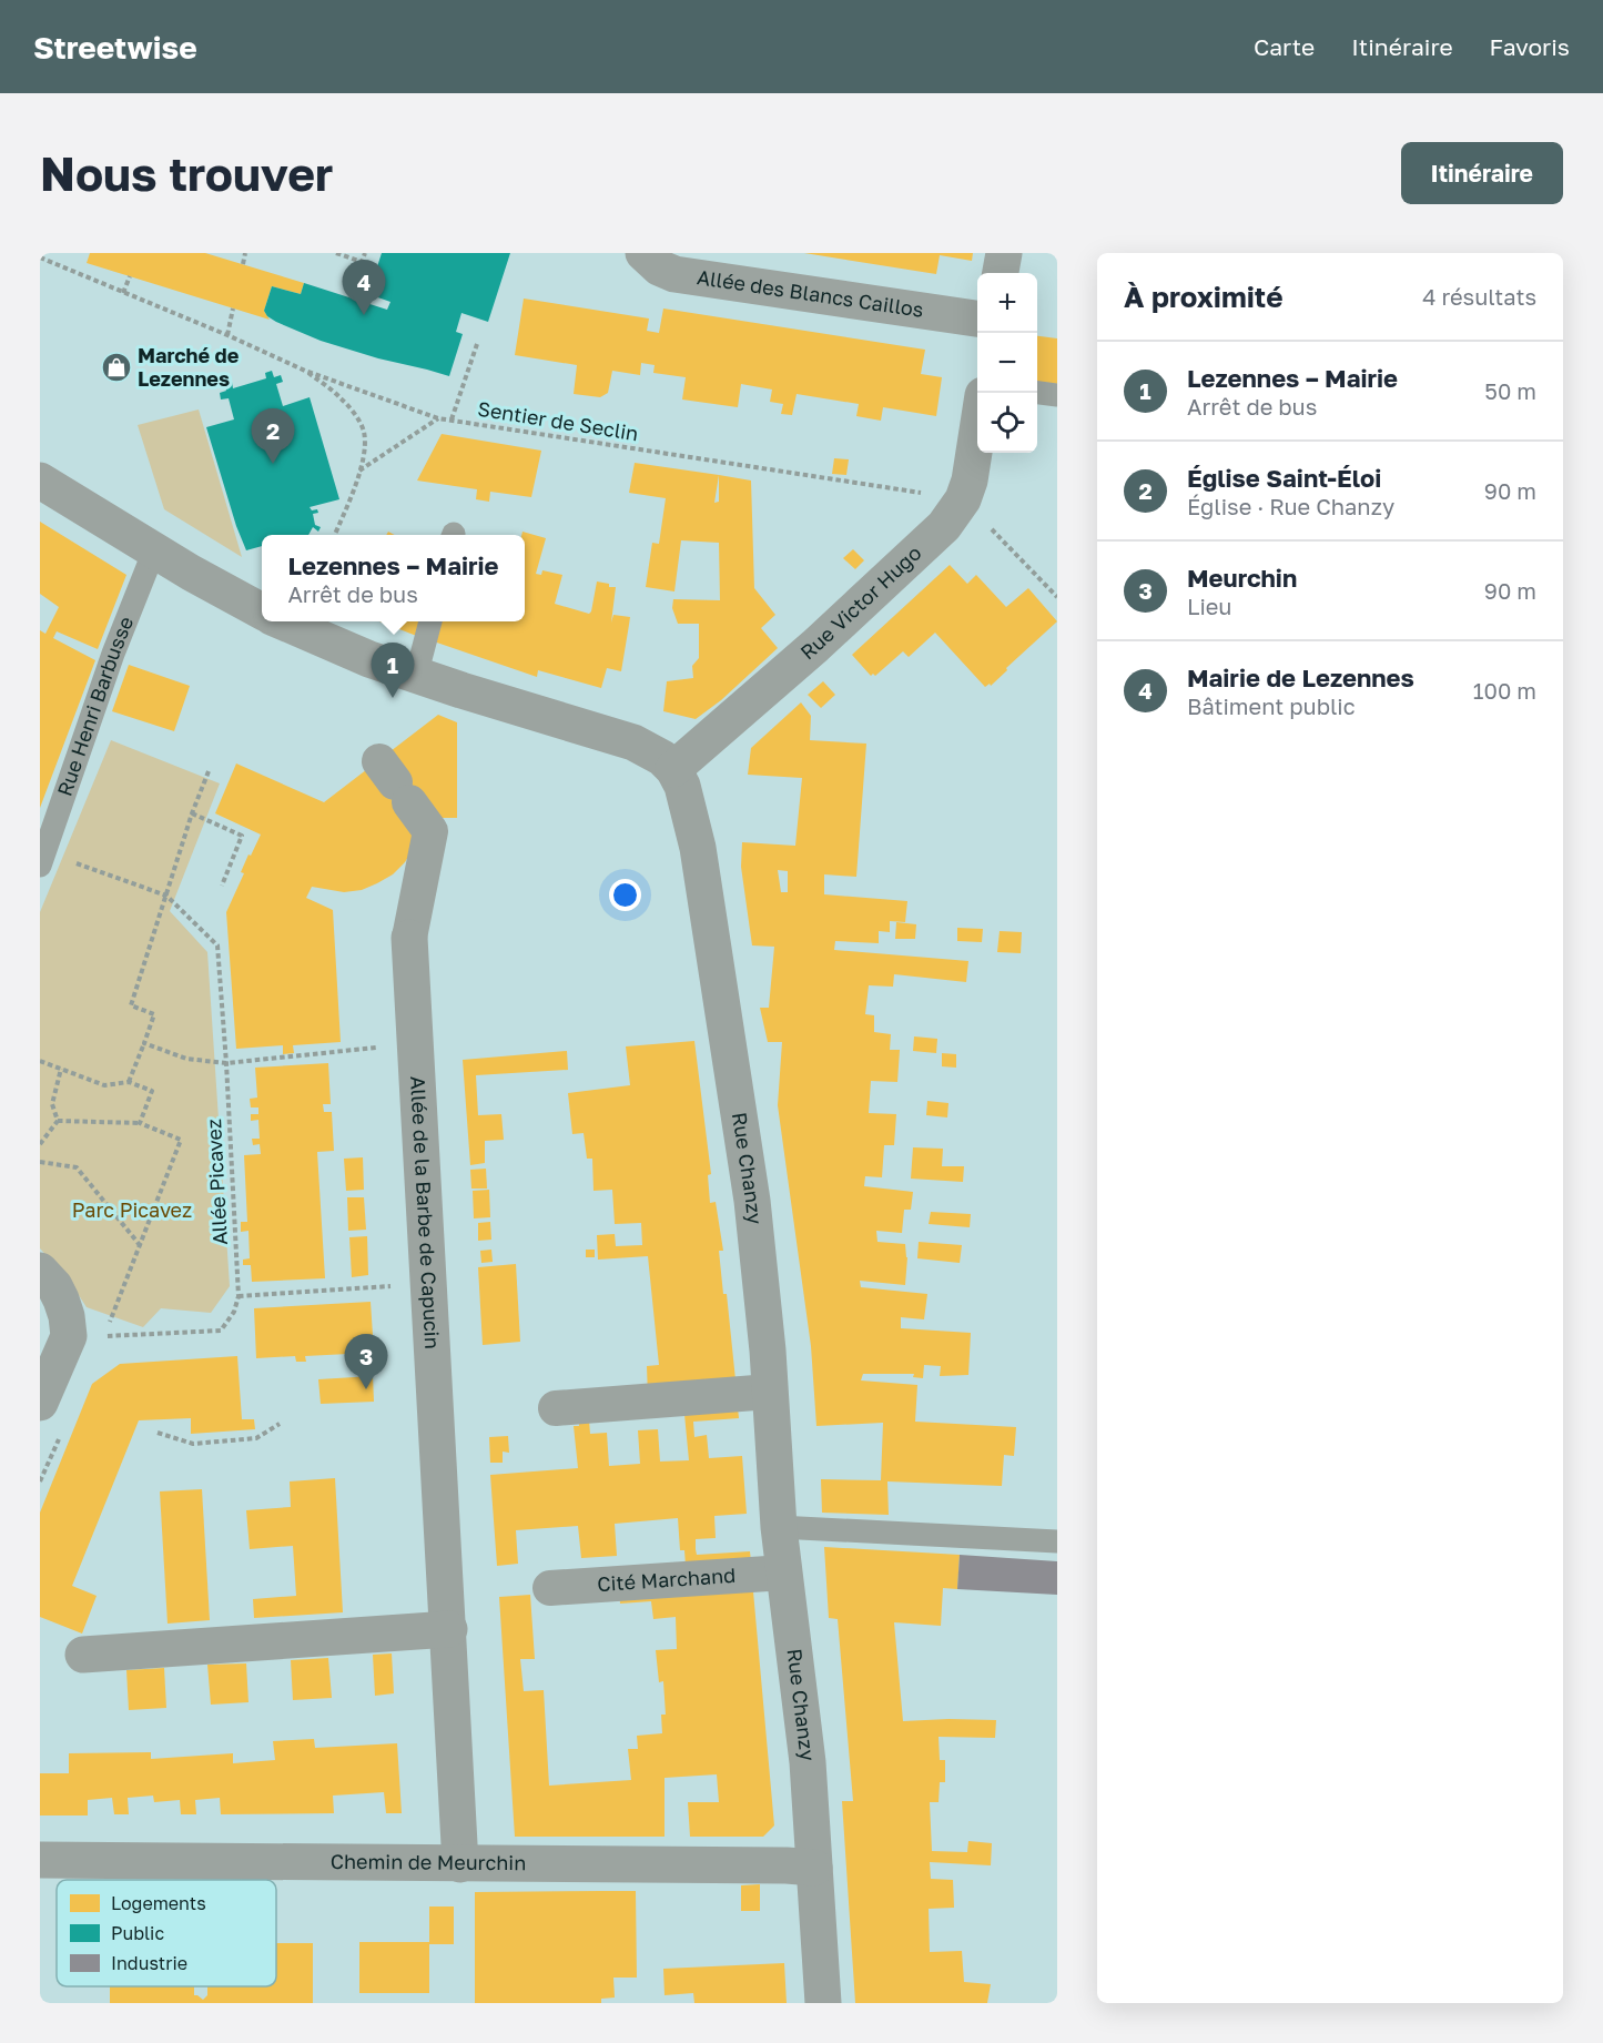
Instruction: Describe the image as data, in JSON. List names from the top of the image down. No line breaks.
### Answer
{"streets":{"street":["Allée des Blancs Caillos","Rue Victor Hugo","Rue Chanzy","Allée de la Barbe de Capucin","Cité Marchand","Chemin de Meurchin"],"lane":["Rue Henri Barbusse"],"path":["Sentier de Seclin","Allée Picavez"]},"crossings":[["Sentier de Seclin","Rue Victor Hugo"],["Rue Victor Hugo","Rue Chanzy"],["Rue Chanzy","Cité Marchand"],["Rue Chanzy","Chemin de Meurchin"],["Allée de la Barbe de Capucin","Chemin de Meurchin"]],"parks":["Parc Picavez"],"places":{"shop":["Marché de Lezennes"]},"legend":["Logements","Public","Industrie"],"page":{"header":"Streetwise","nav":["Carte","Itinéraire","Favoris"],"buttons":"Itinéraire","title":"Nous trouver","heading":["À proximité","4 résultats"],"pins":["4","2","1","3"],"map_buttons":["+","−"],"list":[{"mark":"1","name":"Lezennes – Mairie","note":"Arrêt de bus","value":"50 m"},{"mark":"2","name":"Église Saint-Éloi","note":"Église · Rue Chanzy","value":"90 m"},{"mark":"3","name":"Meurchin","note":"Lieu","value":"90 m"},{"mark":"4","name":"Mairie de Lezennes","note":"Bâtiment public","value":"100 m"}],"popup":["Lezennes – Mairie","Arrêt de bus"]}}
